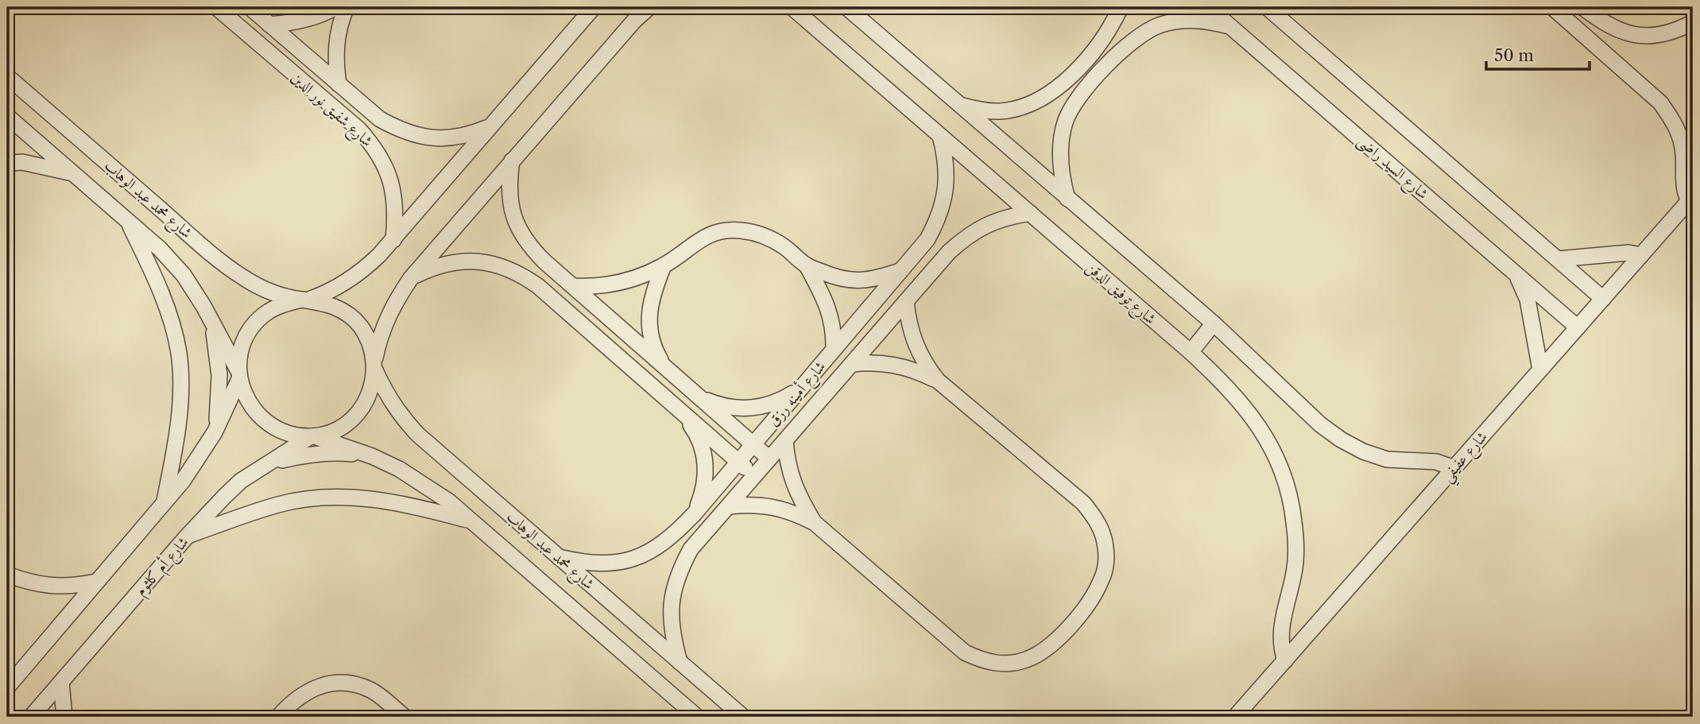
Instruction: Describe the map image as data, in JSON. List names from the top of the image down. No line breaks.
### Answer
{"streets":{"street":["شارع شفيق نور الدين","شارع السيد راضى","شارع محمد عبد الوهاب","شارع توفيق الدقن","شارع أمينه رزق","شارع عفيفي","شارع أم كلثوم"]},"crossings":[["شارع السيد راضى","شارع عفيفي"],["شارع محمد عبد الوهاب","شارع أمينه رزق"],["شارع محمد عبد الوهاب","شارع أم كلثوم"],["شارع توفيق الدقن","شارع أمينه رزق"],["شارع توفيق الدقن","شارع عفيفي"]],"scale_bar":"50 m"}
